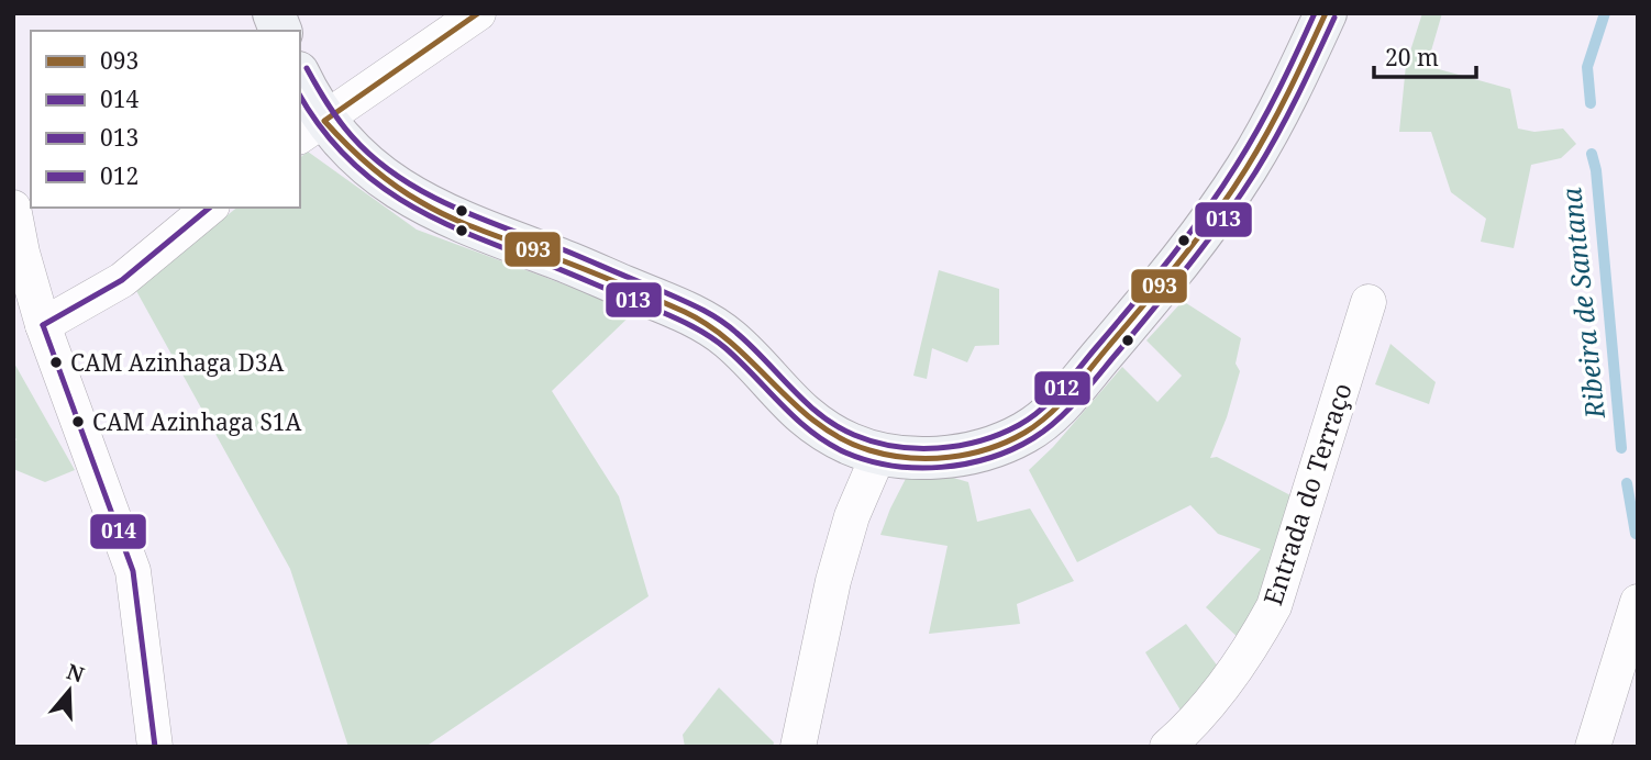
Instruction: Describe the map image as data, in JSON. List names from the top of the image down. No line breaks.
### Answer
{"streets":{"street":["Entrada do Terraço"]},"water":["Ribeira de Santana"],"places":["CAM Azinhaga D3A","CAM Azinhaga S1A"],"lines":["transit line 093","transit line 012","transit line 013","transit line 014"],"legend":["093","014","013","012"],"scale_bar":"20 m","north":"top"}
